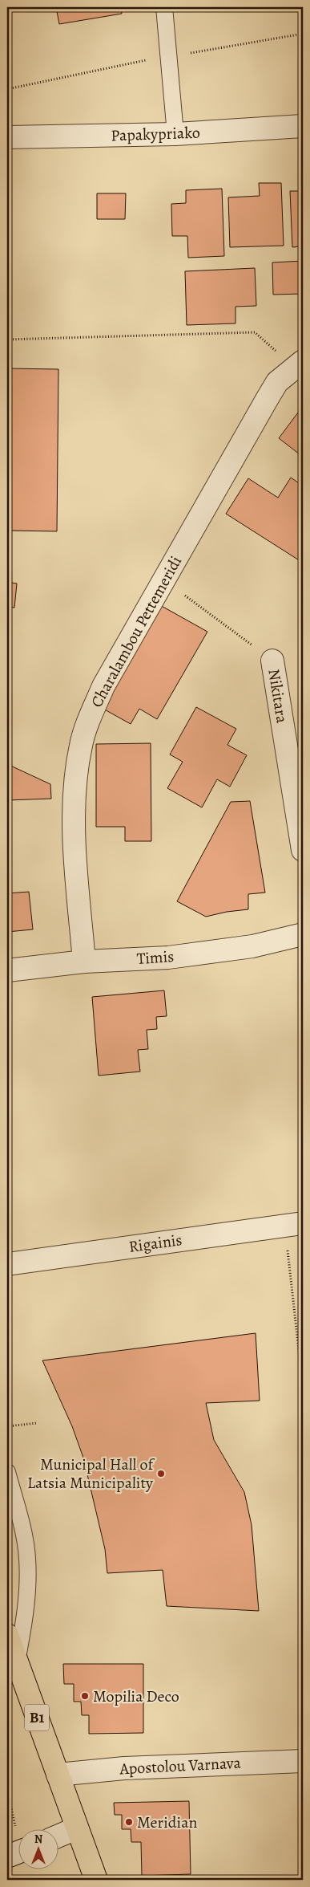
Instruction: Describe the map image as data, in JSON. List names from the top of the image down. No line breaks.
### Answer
{"streets":{"main road":["B1"],"street":["Papakypriako","Charalambou Pettemeridi","Nikitara","Timis","Rigainis","Apostolou Varnava"]},"crossings":[["Charalambou Pettemeridi","Timis"],["B1","Apostolou Varnava"]],"places":["Municipal Hall of Latsia Municipality","Mopilia Deco","Meridian"],"north":"top"}
